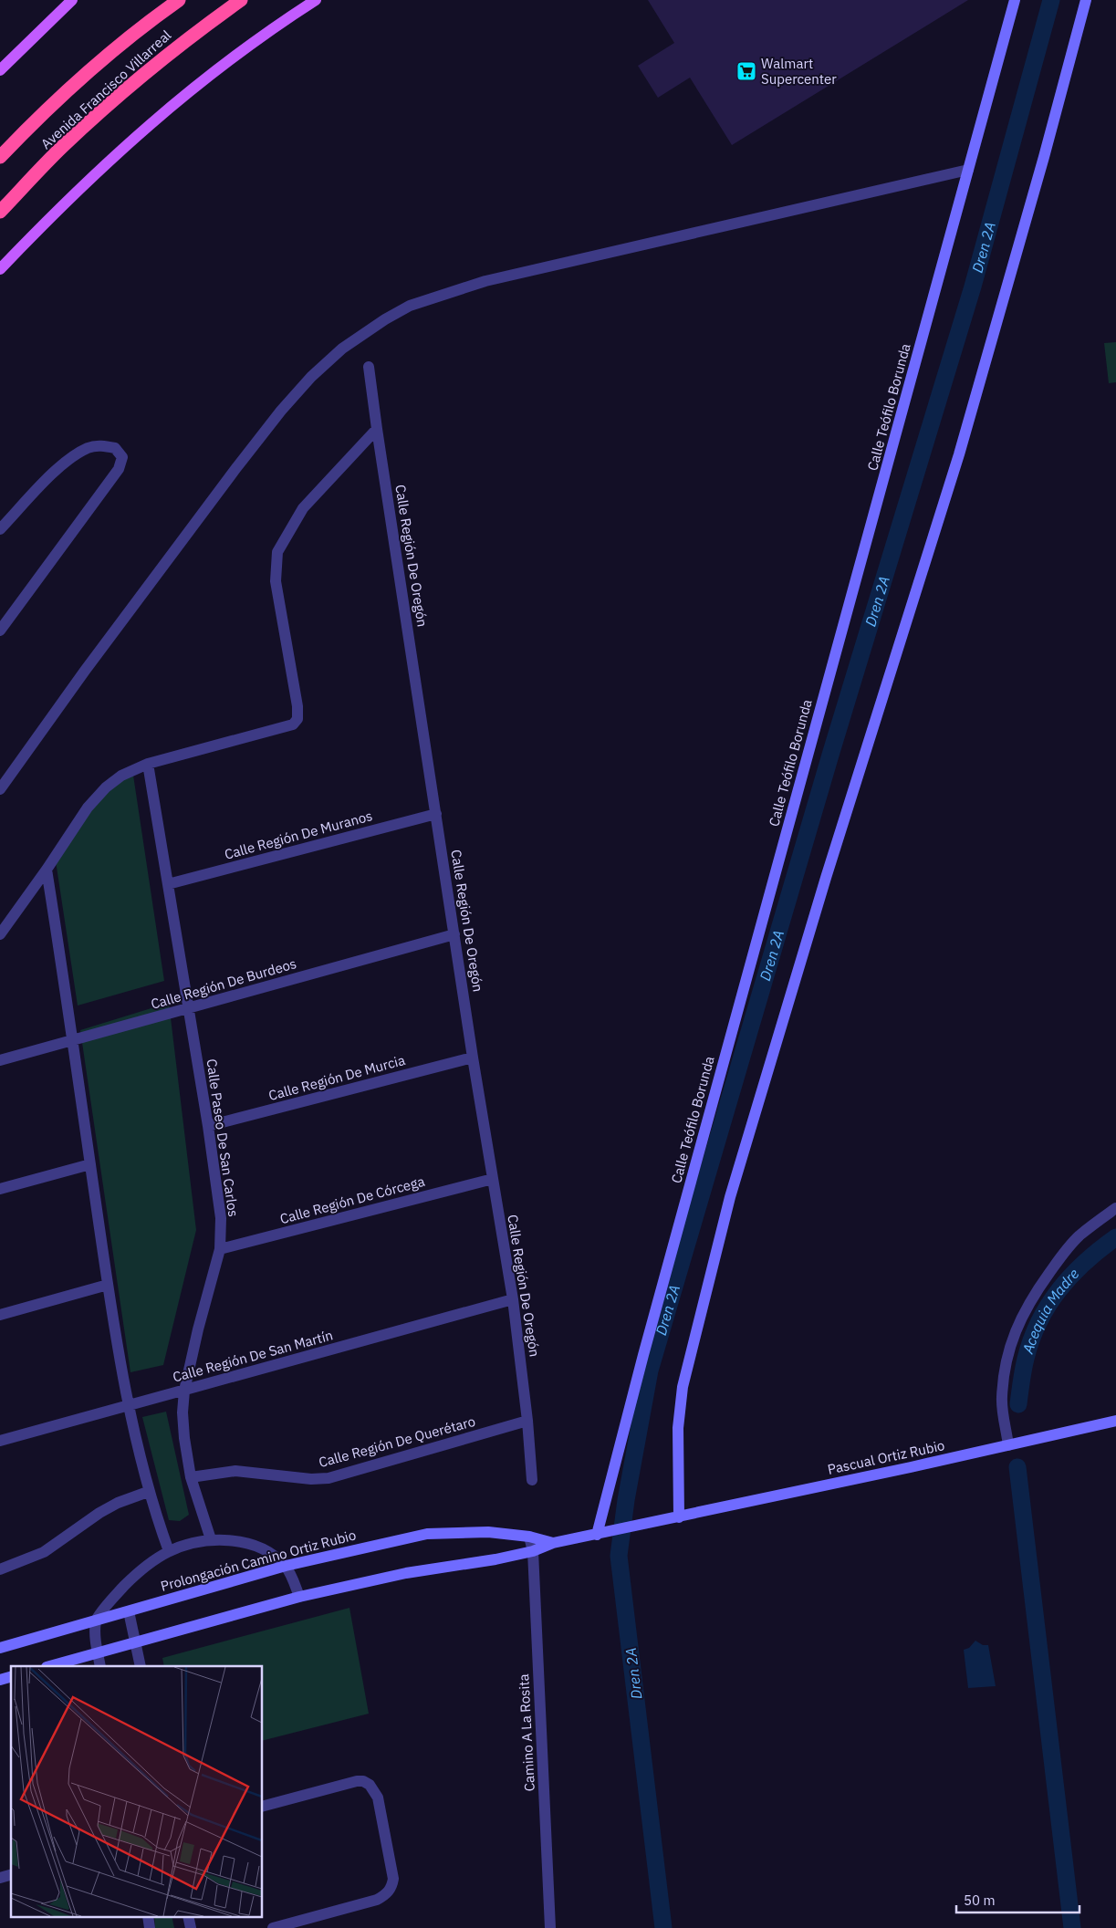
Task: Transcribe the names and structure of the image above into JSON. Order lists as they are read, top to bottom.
{
  "streets": {
    "highway": ["Avenida Francisco Villarreal"],
    "street": [
      "Calle Teófilo Borunda",
      "Calle Región De Oregón",
      "Calle Región De Muranos",
      "Calle Región De Burdeos",
      "Calle Región De Murcia",
      "Calle Paseo De San Carlos",
      "Calle Región De Córcega",
      "Calle Región De San Martín",
      "Calle Región De Querétaro",
      "Pascual Ortiz Rubio",
      "Prolongación Camino Ortiz Rubio",
      "Camino A La Rosita"
    ]
  },
  "crossings": [
    ["Calle Teófilo Borunda", "Pascual Ortiz Rubio"],
    ["Calle Región De Oregón", "Calle Región De Muranos"],
    ["Calle Región De Oregón", "Calle Región De Burdeos"],
    ["Calle Región De Oregón", "Calle Región De Murcia"],
    ["Calle Región De Oregón", "Calle Región De Córcega"],
    ["Calle Región De Oregón", "Calle Región De San Martín"],
    ["Calle Región De Oregón", "Calle Región De Querétaro"],
    ["Calle Región De Muranos", "Calle Paseo De San Carlos"],
    ["Calle Región De Burdeos", "Calle Paseo De San Carlos"],
    ["Calle Región De Murcia", "Calle Paseo De San Carlos"],
    ["Calle Paseo De San Carlos", "Calle Región De Córcega"],
    ["Calle Paseo De San Carlos", "Calle Región De San Martín"],
    ["Calle Paseo De San Carlos", "Calle Región De Querétaro"],
    ["Pascual Ortiz Rubio", "Prolongación Camino Ortiz Rubio"],
    ["Prolongación Camino Ortiz Rubio", "Camino A La Rosita"]
  ],
  "water": ["Dren 2A", "Acequia Madre"],
  "places": {
    "supermarket": ["Walmart Supercenter"]
  },
  "scale_bar": "50 m"
}
